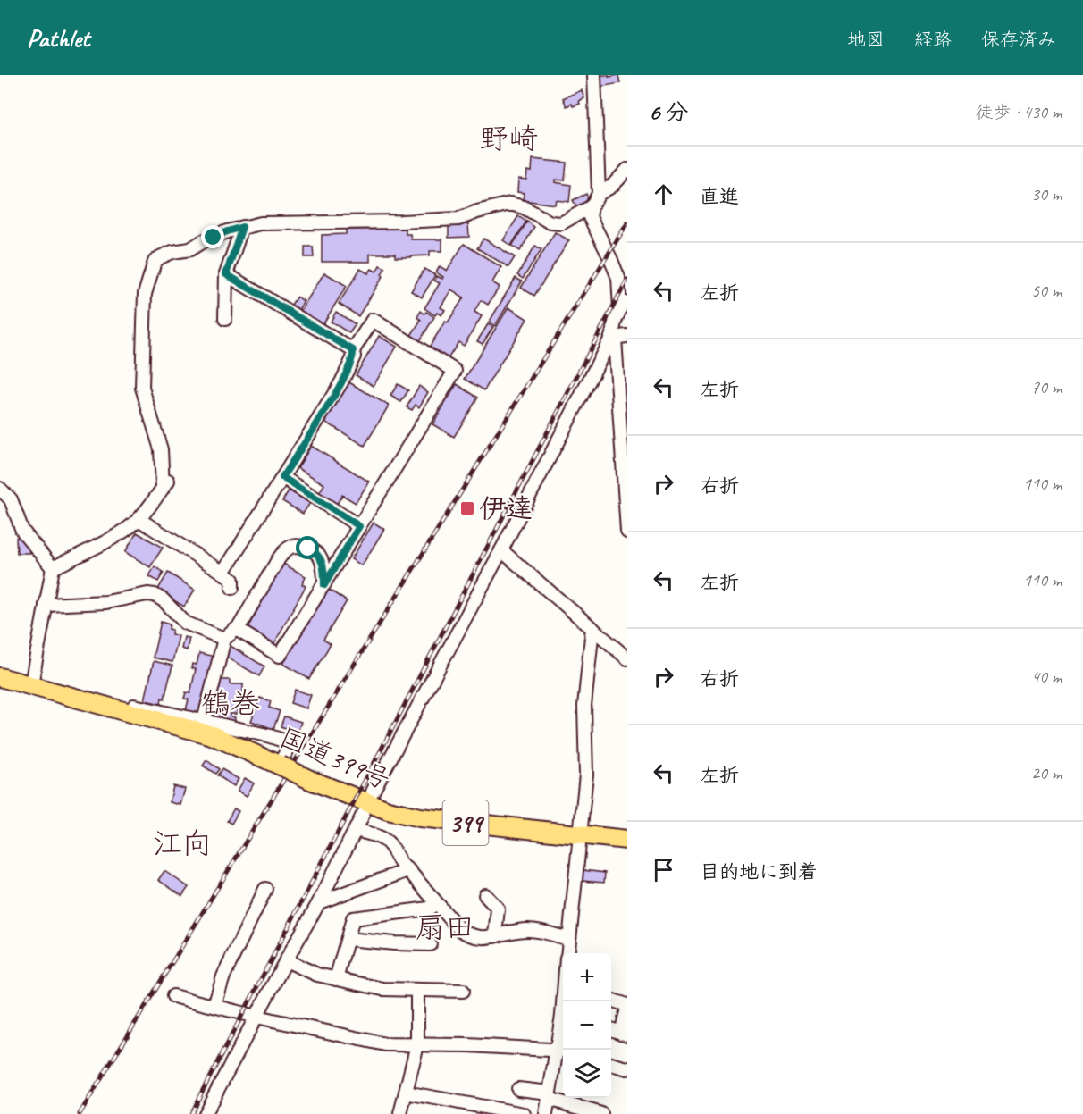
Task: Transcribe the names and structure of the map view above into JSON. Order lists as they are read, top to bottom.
{
  "streets": {
    "highway": ["国道399号", "399"]
  },
  "districts": [
    "野崎",
    "鶴巻",
    "江向",
    "扇田"
  ],
  "places": {
    "transit": ["伊達"]
  },
  "page": {
    "header": "Pathlet",
    "nav": ["地図", "経路", "保存済み"],
    "heading": ["6 分", "徒歩 · 430 m"],
    "list": [
      ["直進", "30 m"],
      ["左折", "50 m"],
      ["左折", "70 m"],
      ["右折", "110 m"],
      ["左折", "110 m"],
      ["右折", "40 m"],
      ["左折", "20 m"],
      "目的地に到着"
    ],
    "map_buttons": ["+", "−"]
  }
}
